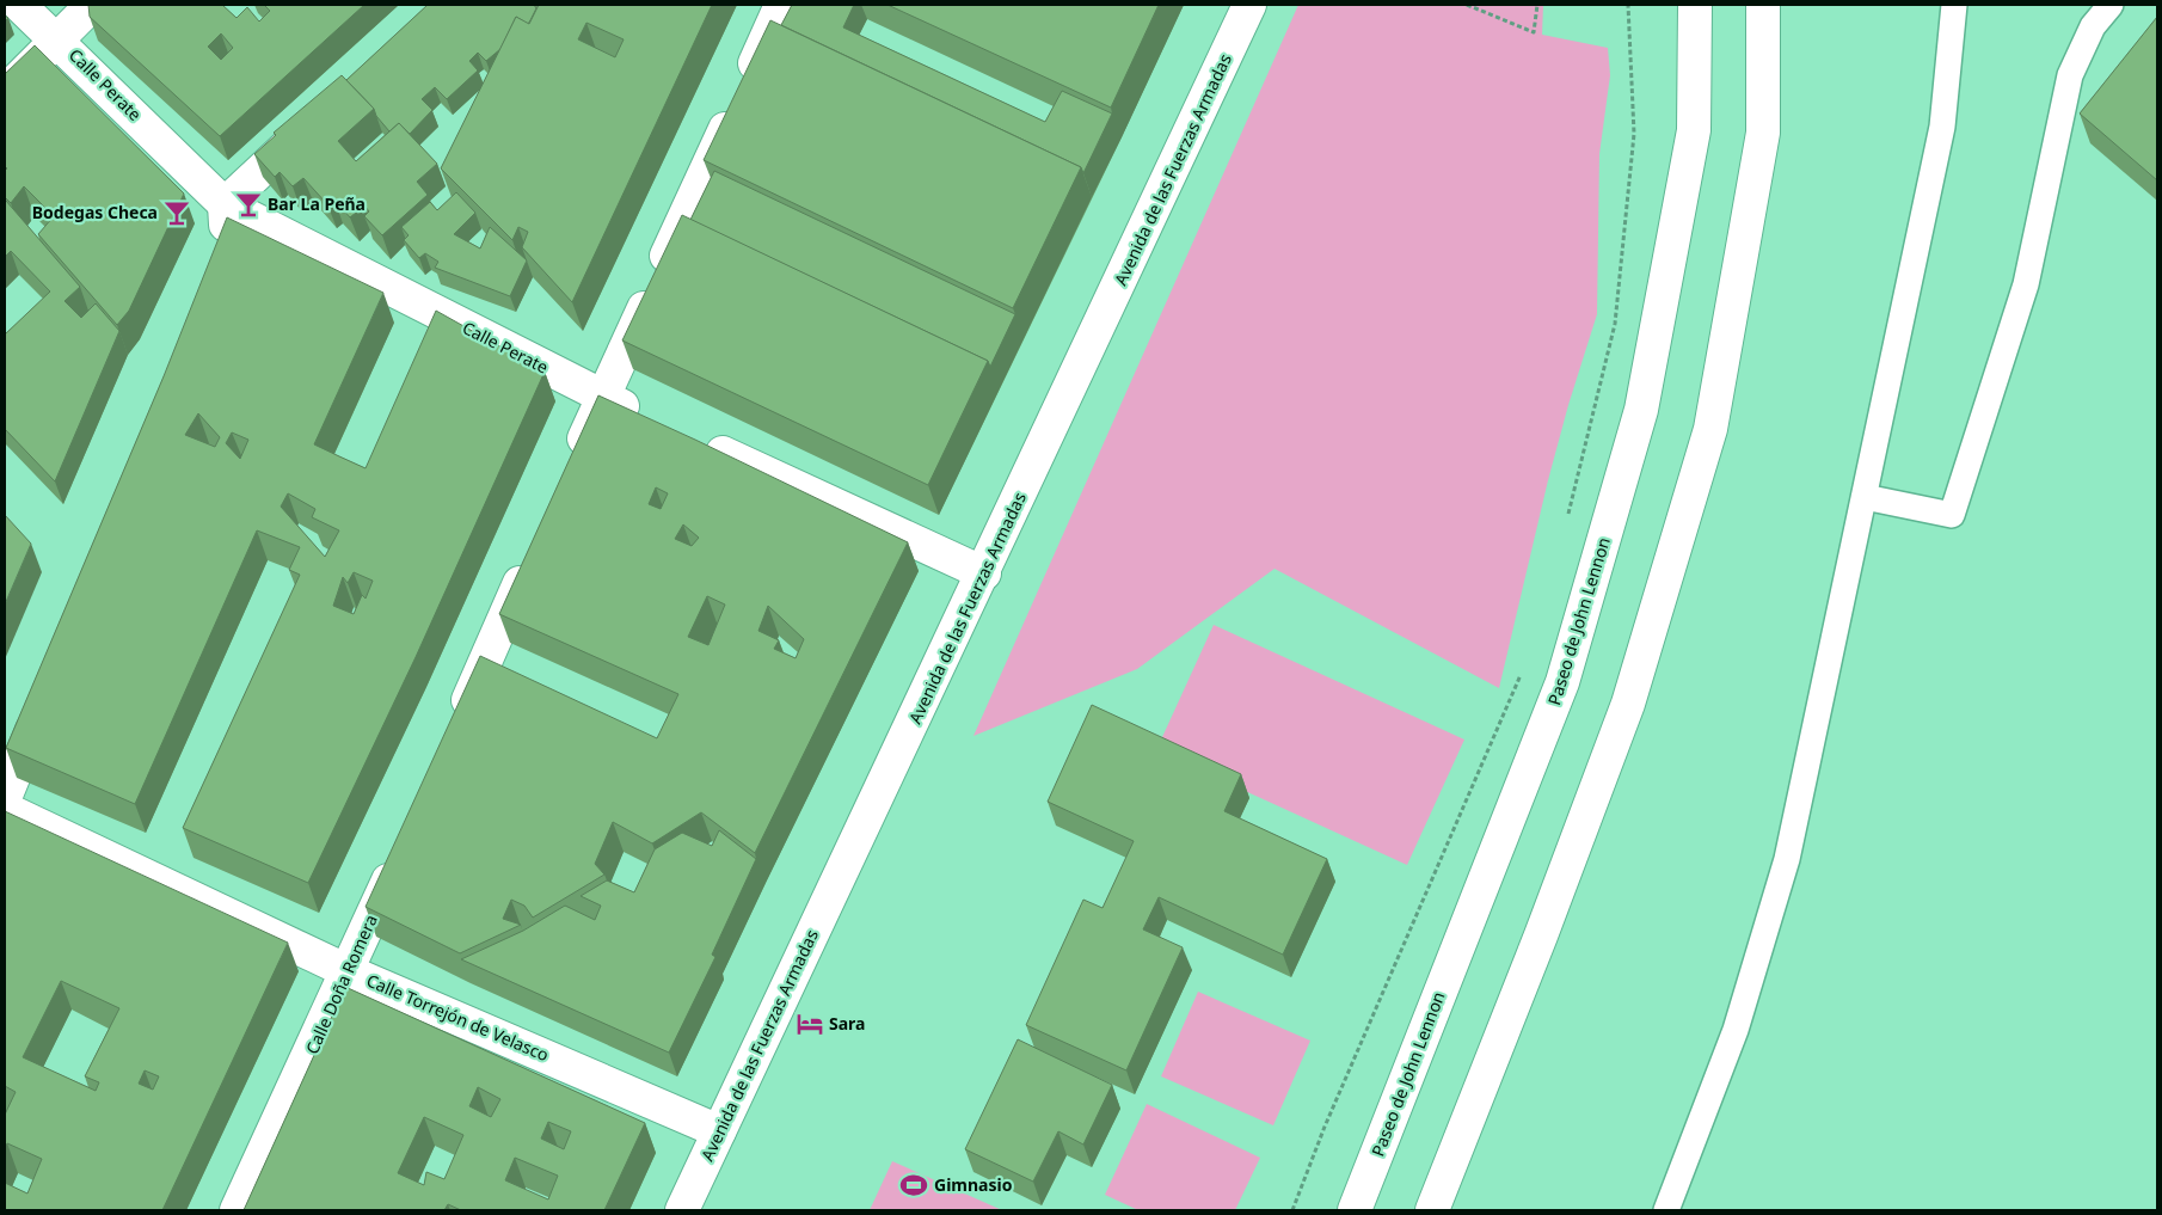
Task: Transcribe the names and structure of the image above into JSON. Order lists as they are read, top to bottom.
{
  "streets": {
    "main road": [
      "Calle Perate",
      "Avenida de las Fuerzas Armadas",
      "Paseo de John Lennon",
      "Calle Doña Romera",
      "Calle Torrejón de Velasco"
    ]
  },
  "crossings": [
    ["Avenida de las Fuerzas Armadas", "Calle Torrejón de Velasco"],
    ["Calle Doña Romera", "Calle Torrejón de Velasco"]
  ],
  "places": {
    "bar": ["Bar La Peña", "Bodegas Checa"],
    "hotel": ["Sara"],
    "sports": ["Gimnasio"]
  }
}
